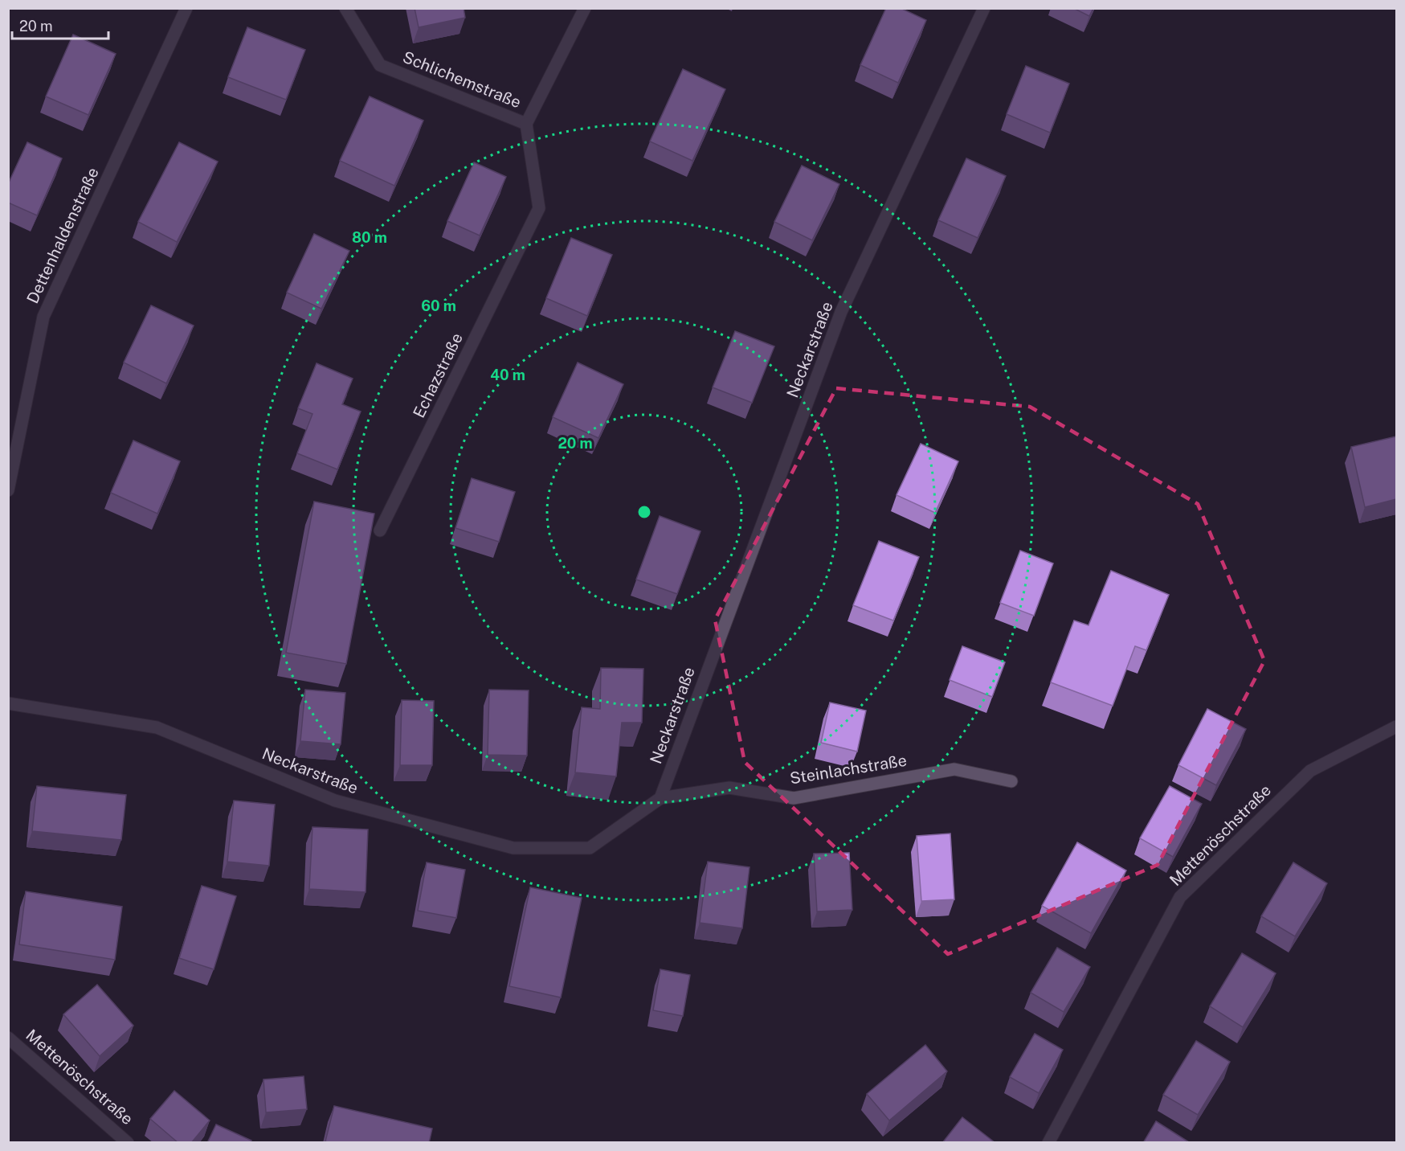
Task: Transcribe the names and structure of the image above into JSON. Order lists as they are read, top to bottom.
{
  "streets": {
    "street": [
      "Schlichemstraße",
      "Dettenhaldenstraße",
      "Neckarstraße",
      "Echazstraße",
      "Steinlachstraße",
      "Mettenöschstraße"
    ]
  },
  "crossings": [
    ["Schlichemstraße", "Echazstraße"],
    ["Neckarstraße", "Steinlachstraße"]
  ],
  "scale_bar": "20 m",
  "rings": [
    "80 m",
    "60 m",
    "40 m",
    "20 m"
  ]
}
